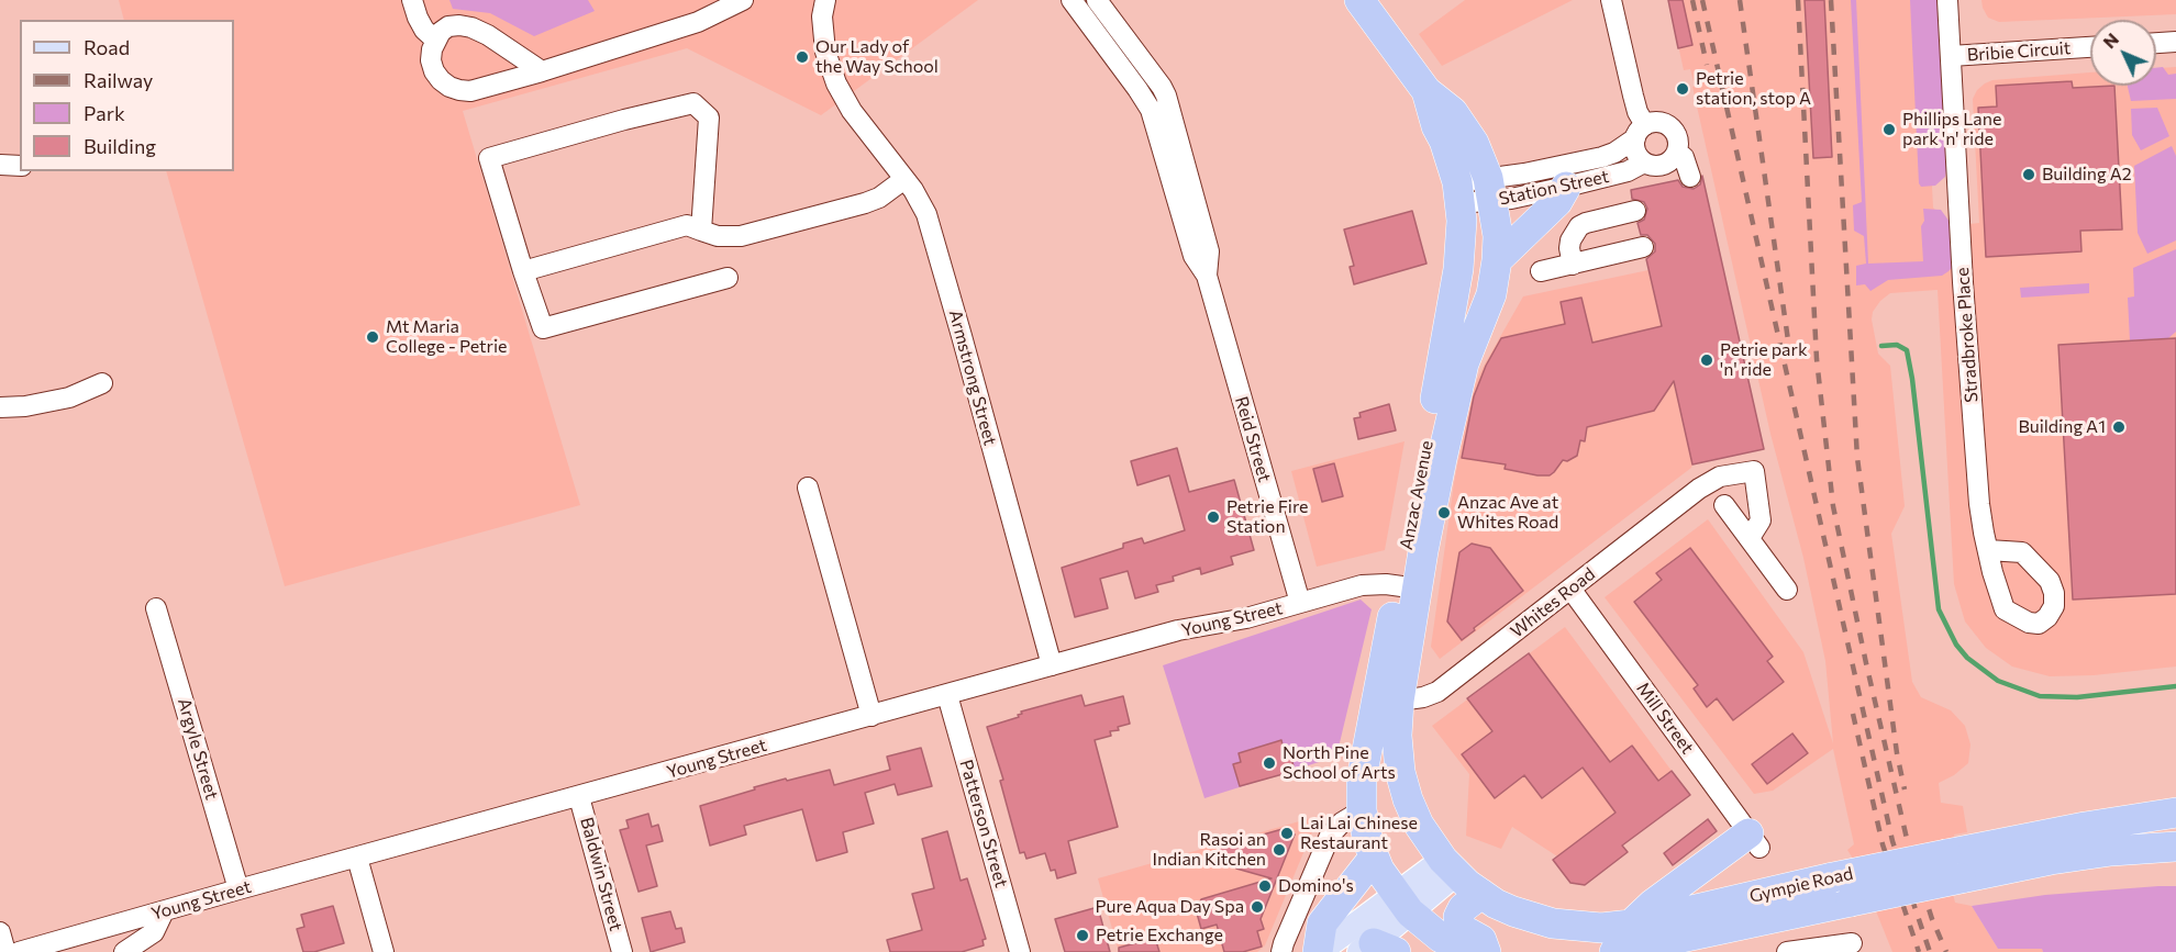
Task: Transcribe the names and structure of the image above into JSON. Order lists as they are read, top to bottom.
{
  "streets": {
    "highway": ["Anzac Avenue", "Gympie Road"],
    "street": [
      "Bribie Circuit",
      "Station Street",
      "Stradbroke Place",
      "Armstrong Street",
      "Reid Street",
      "Whites Road",
      "Young Street",
      "Mill Street",
      "Argyle Street",
      "Patterson Street",
      "Baldwin Street"
    ]
  },
  "crossings": [
    ["Bribie Circuit", "Stradbroke Place"],
    ["Station Street", "Anzac Avenue"],
    ["Armstrong Street", "Young Street"],
    ["Reid Street", "Young Street"],
    ["Anzac Avenue", "Whites Road"],
    ["Anzac Avenue", "Young Street"],
    ["Anzac Avenue", "Gympie Road"],
    ["Whites Road", "Mill Street"],
    ["Young Street", "Argyle Street"],
    ["Young Street", "Patterson Street"],
    ["Young Street", "Baldwin Street"]
  ],
  "places": [
    "Our Lady of the Way School",
    "Petrie station, stop A",
    "Phillips Lane park 'n' ride",
    "Building A2",
    "Mt Maria College - Petrie",
    "Petrie park 'n' ride",
    "Building A1",
    "Anzac Ave at Whites Road",
    "Petrie Fire Station",
    "North Pine School of Arts",
    "Lai Lai Chinese Restaurant",
    "Rasoi an Indian Kitchen",
    "Domino's",
    "Pure Aqua Day Spa",
    "Petrie Exchange"
  ],
  "legend": [
    "Road",
    "Railway",
    "Park",
    "Building"
  ],
  "north": "top left"
}
